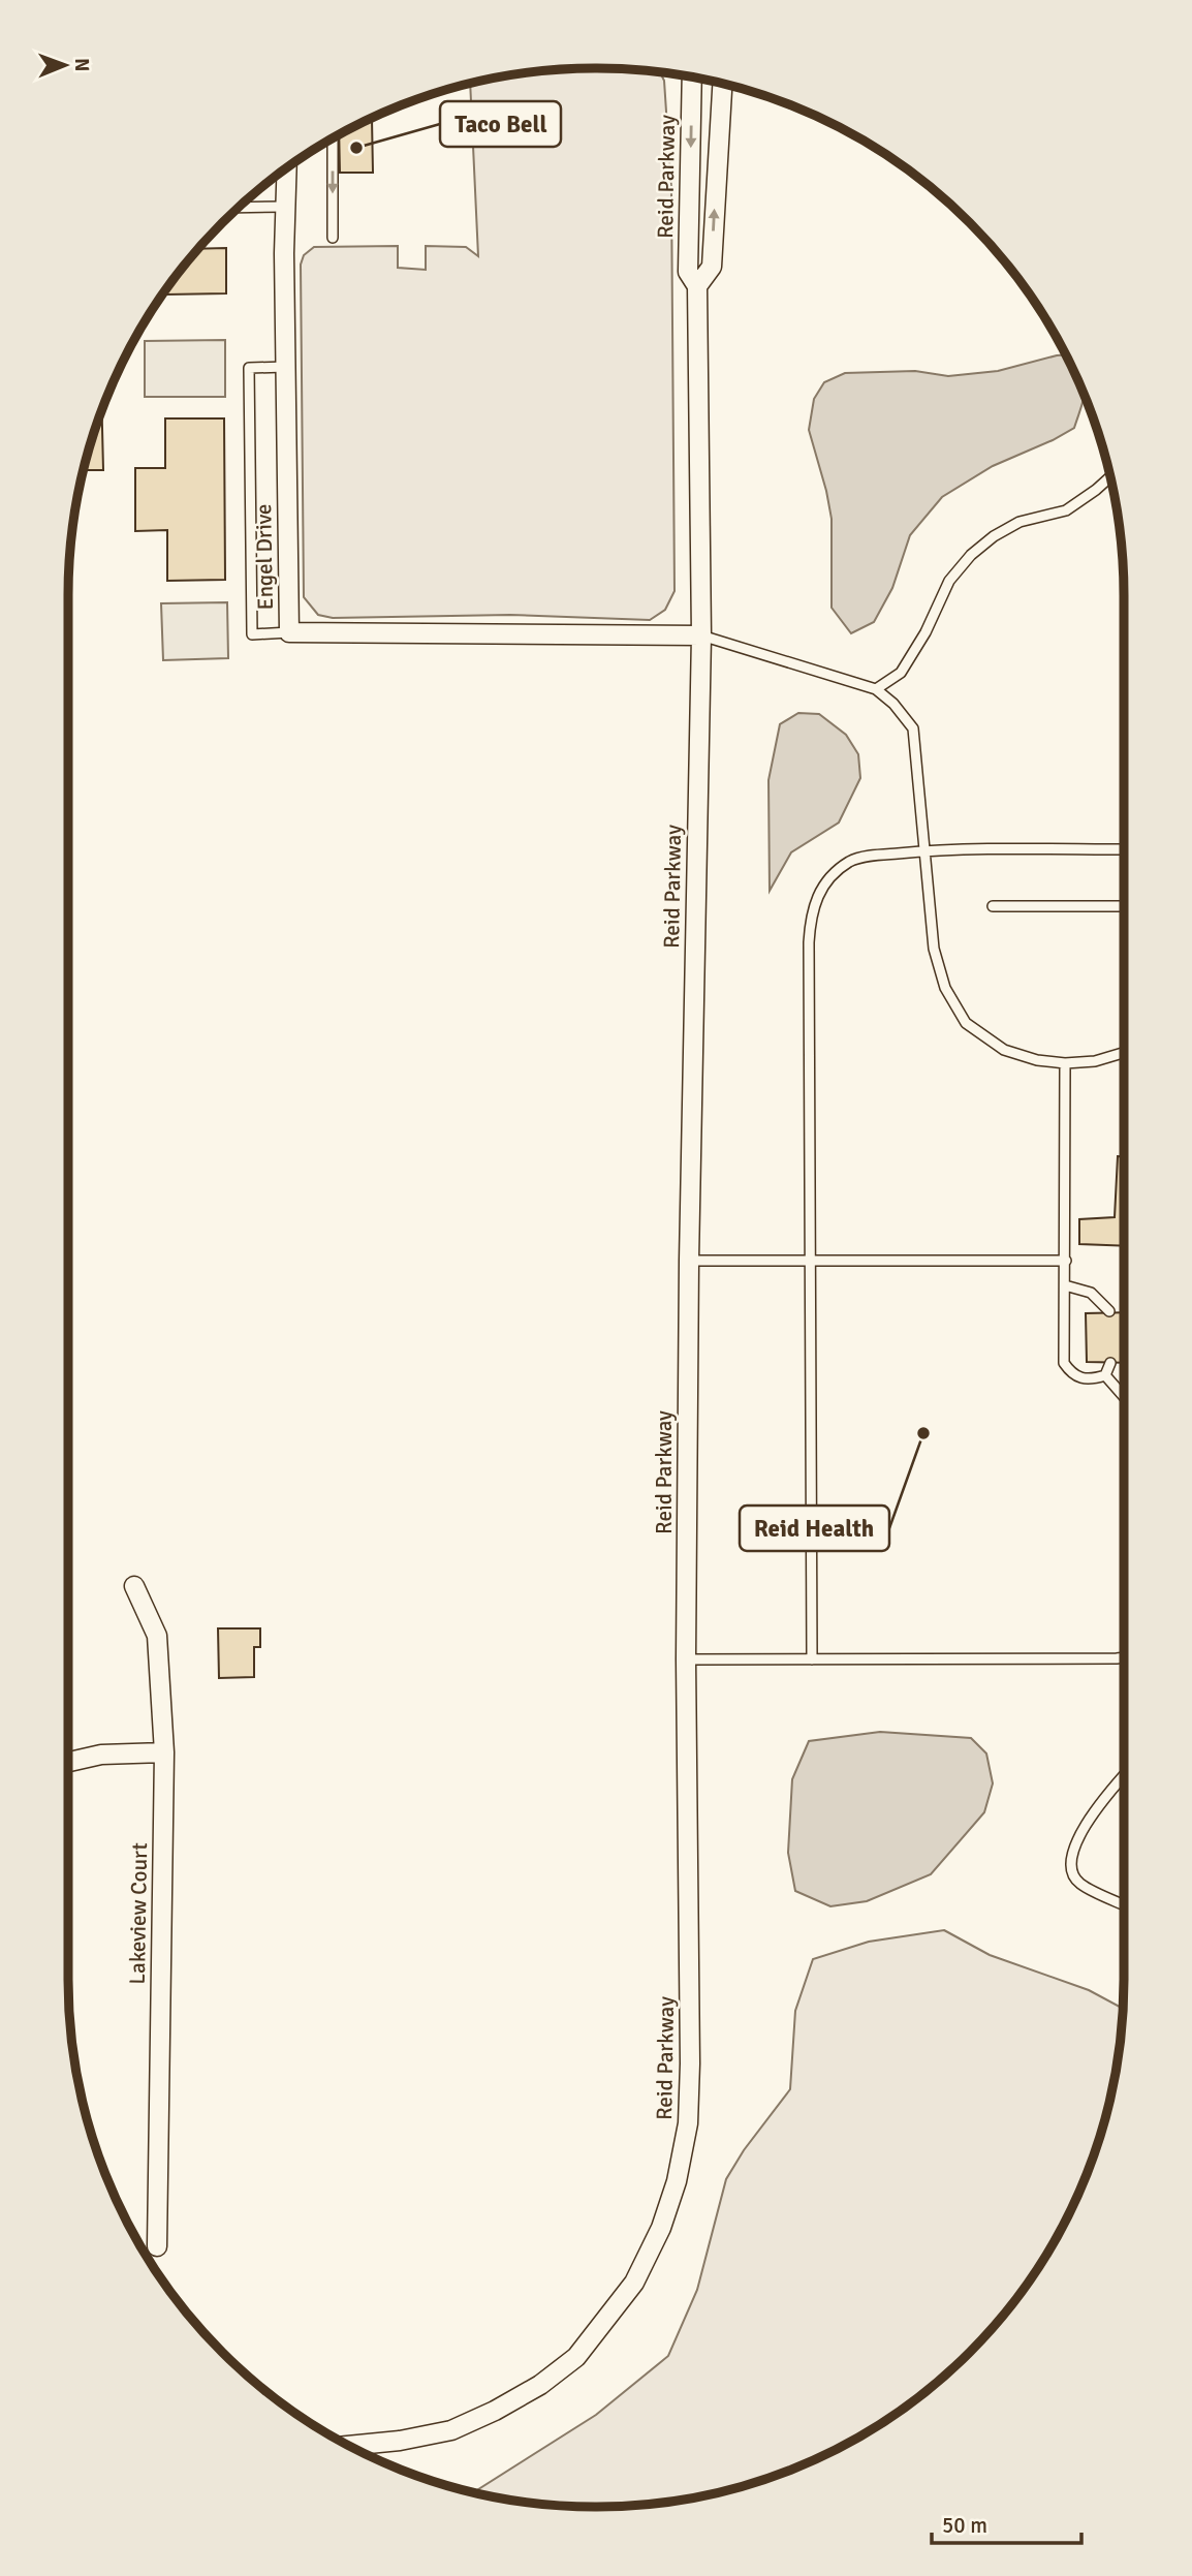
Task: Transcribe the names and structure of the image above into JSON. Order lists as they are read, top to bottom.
{
  "streets": {
    "street": ["Reid Parkway", "Engel Drive", "Lakeview Court"]
  },
  "crossings": [
    ["Reid Parkway", "Engel Drive"]
  ],
  "places": ["Taco Bell", "Reid Health"],
  "scale_bar": "50 m",
  "north": "right"
}
